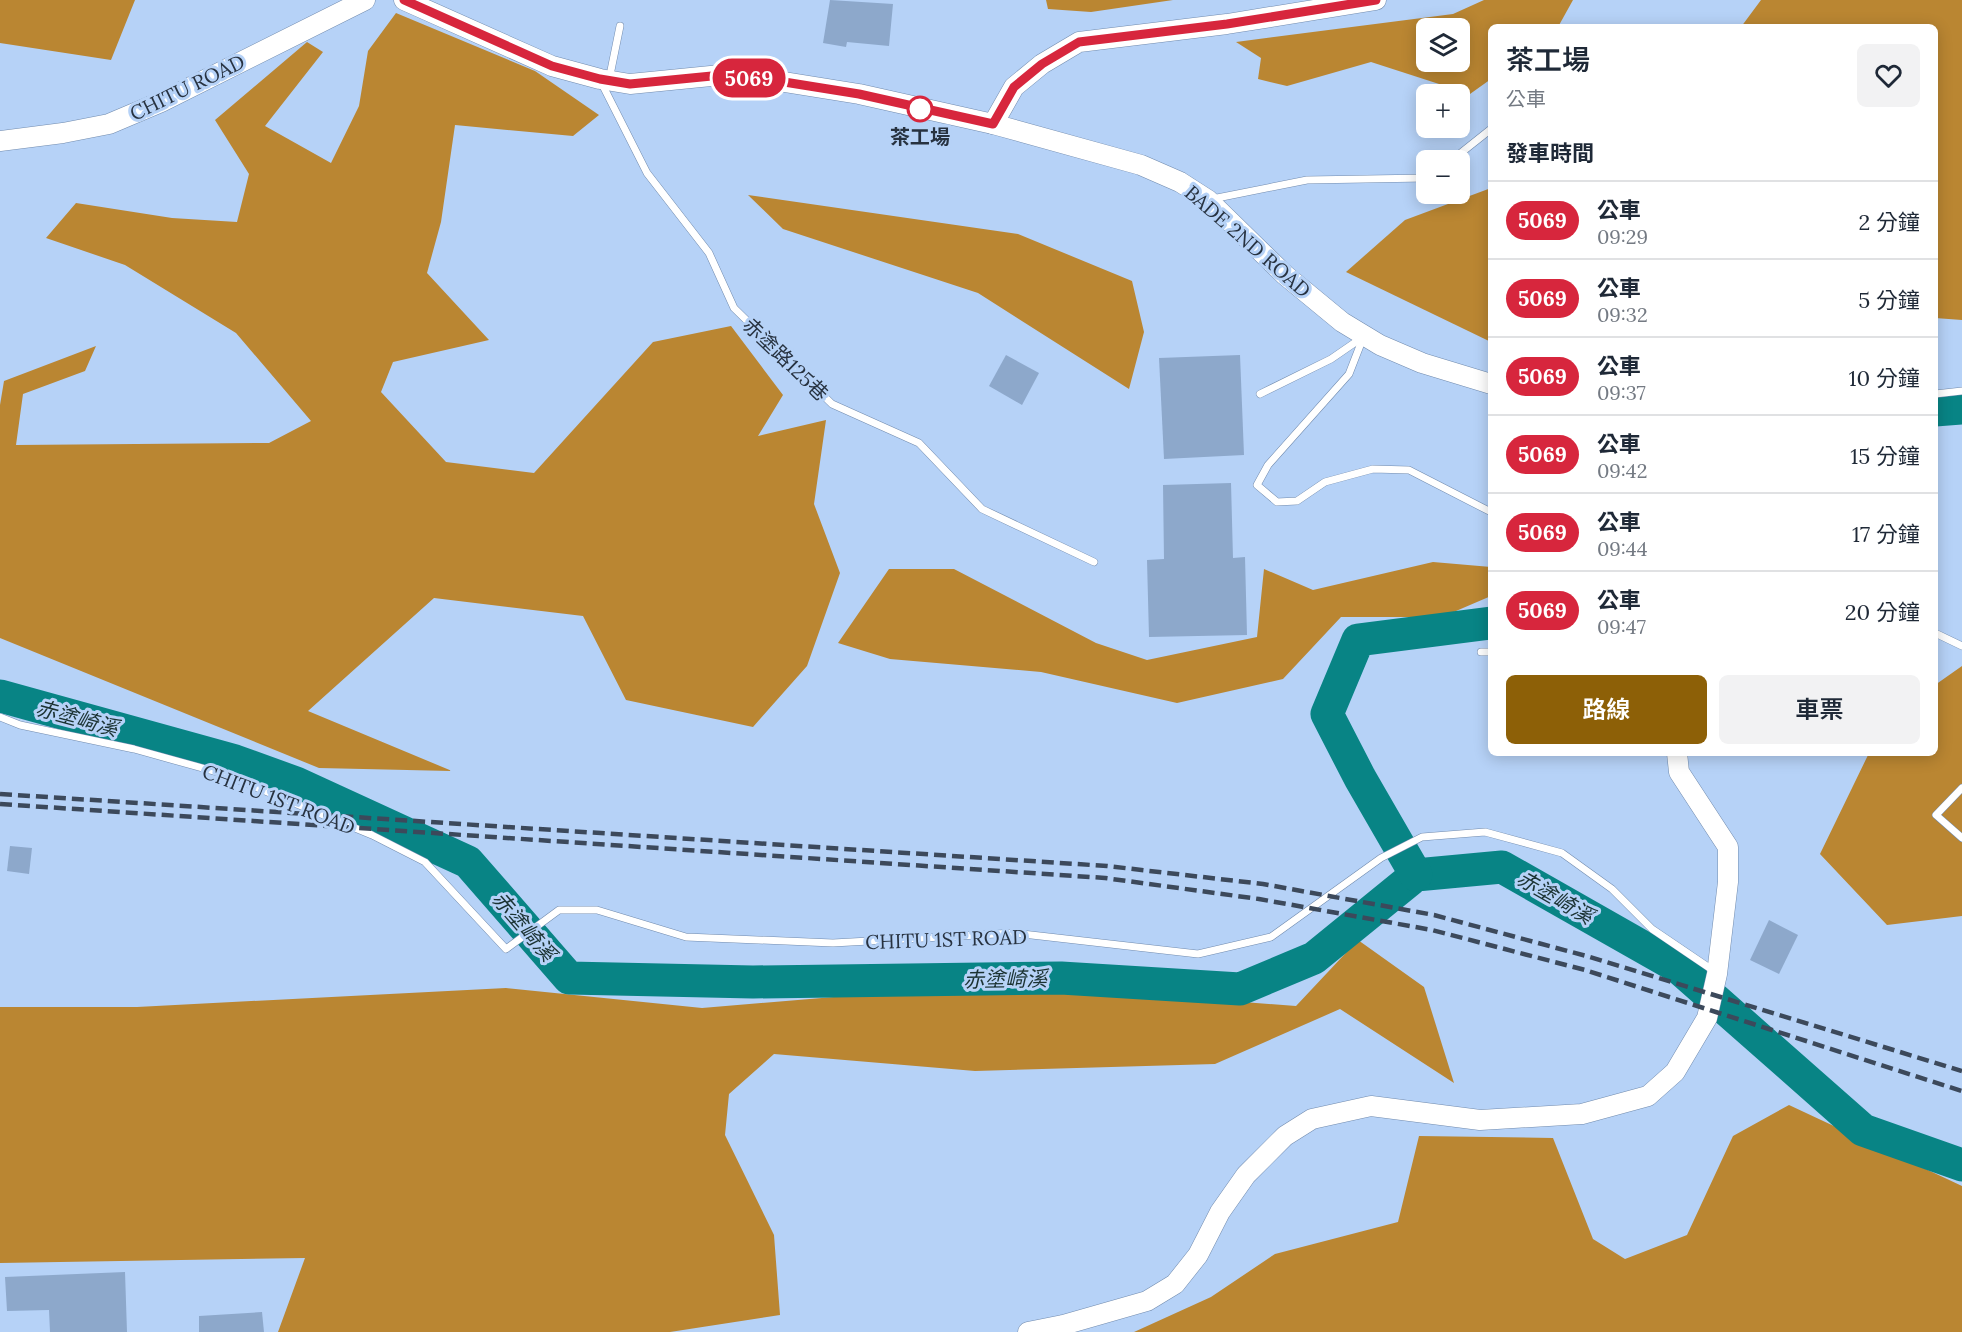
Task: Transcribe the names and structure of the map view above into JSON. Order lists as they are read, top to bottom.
{
  "streets": {
    "street": ["CHITU ROAD", "BADE 2ND ROAD"],
    "lane": ["赤塗路125巷", "CHITU 1ST ROAD"]
  },
  "water": ["赤塗崎溪"],
  "places": ["茶工場"],
  "lines": ["bus line 5069"],
  "page": {
    "on_map": "5069",
    "map_buttons": ["+", "−"],
    "heading": [
      ["茶工場", "公車"],
      "發車時間"
    ],
    "list": [
      {
        "mark": "5069",
        "name": "公車",
        "note": "09:29",
        "value": "2 分鐘"
      },
      {
        "mark": "5069",
        "name": "公車",
        "note": "09:32",
        "value": "5 分鐘"
      },
      {
        "mark": "5069",
        "name": "公車",
        "note": "09:37",
        "value": "10 分鐘"
      },
      {
        "mark": "5069",
        "name": "公車",
        "note": "09:42",
        "value": "15 分鐘"
      },
      {
        "mark": "5069",
        "name": "公車",
        "note": "09:44",
        "value": "17 分鐘"
      },
      {
        "mark": "5069",
        "name": "公車",
        "note": "09:47",
        "value": "20 分鐘"
      }
    ],
    "buttons": ["路線", "車票"]
  }
}
